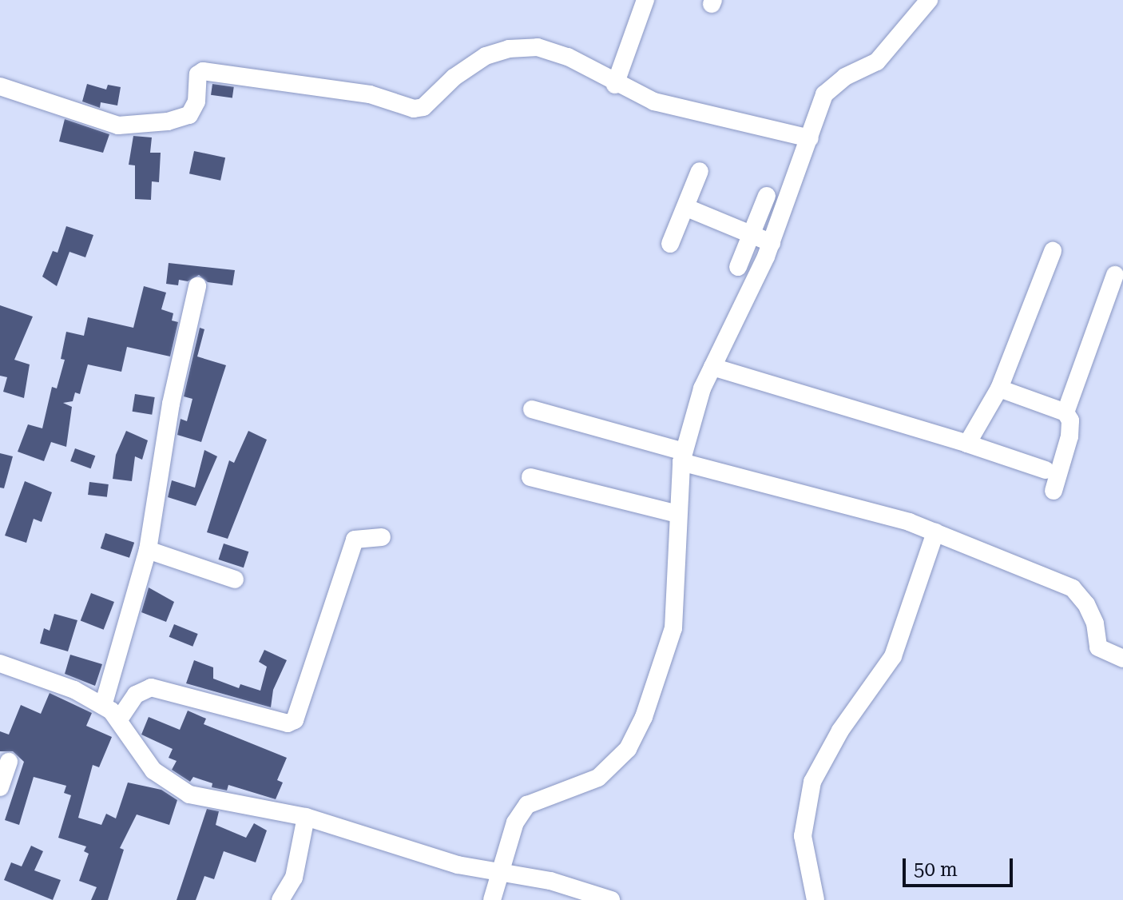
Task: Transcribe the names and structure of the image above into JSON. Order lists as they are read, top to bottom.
{
  "scale_bar": "50 m"
}
